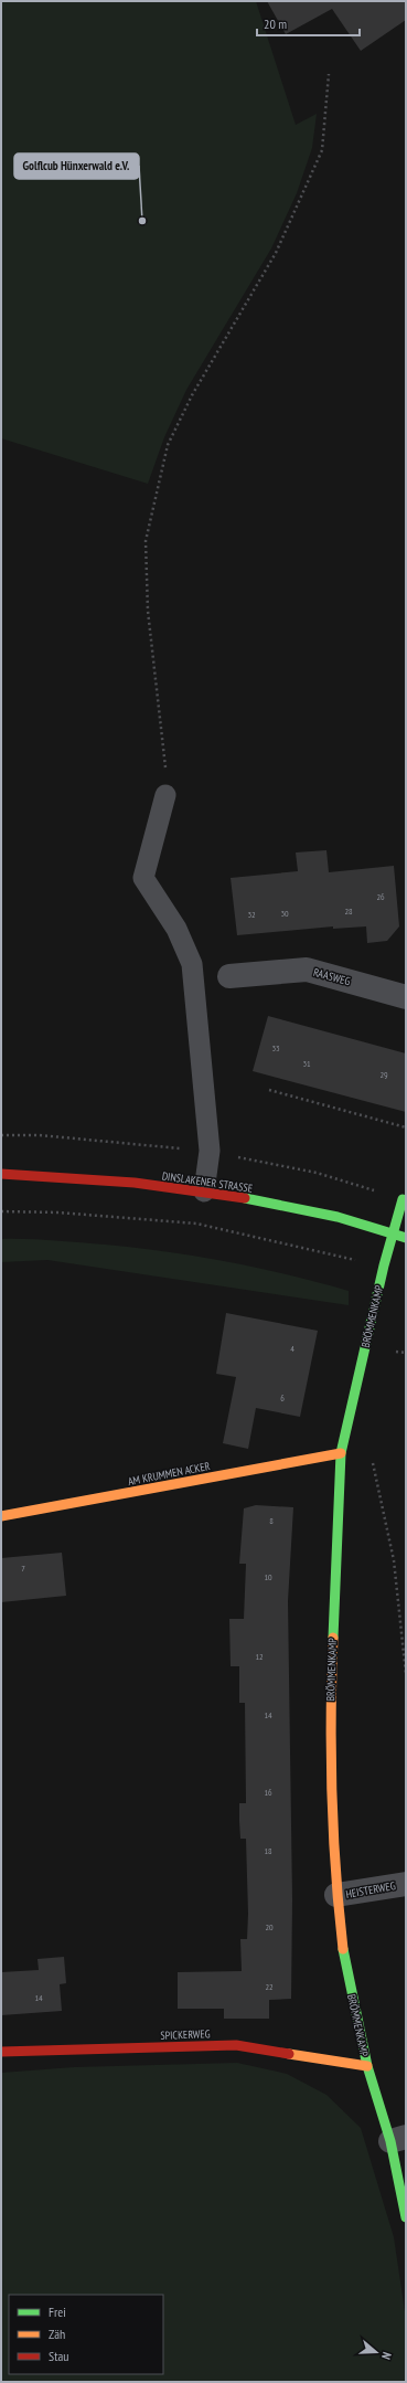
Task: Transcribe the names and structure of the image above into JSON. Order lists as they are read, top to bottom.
{
  "streets": {
    "street": [
      "RAASWEG",
      "DINSLAKENER STRASSE",
      "BRÖMMENKAMP",
      "AM KRUMMEN ACKER",
      "HEISTERWEG",
      "SPICKERWEG"
    ]
  },
  "crossings": [
    ["DINSLAKENER STRASSE", "BRÖMMENKAMP"],
    ["BRÖMMENKAMP", "AM KRUMMEN ACKER"],
    ["BRÖMMENKAMP", "HEISTERWEG"],
    ["BRÖMMENKAMP", "SPICKERWEG"]
  ],
  "places": ["Golflcub Hünxerwald e.V."],
  "house_numbers": [
    "26",
    "28",
    "30",
    "32",
    "33",
    "31",
    "29",
    "4",
    "6",
    "8",
    "7",
    "10",
    "12",
    "14",
    "16",
    "18",
    "20",
    "22",
    "14"
  ],
  "legend": ["Frei", "Zäh", "Stau"],
  "scale_bar": "20 m",
  "north": "right"
}
